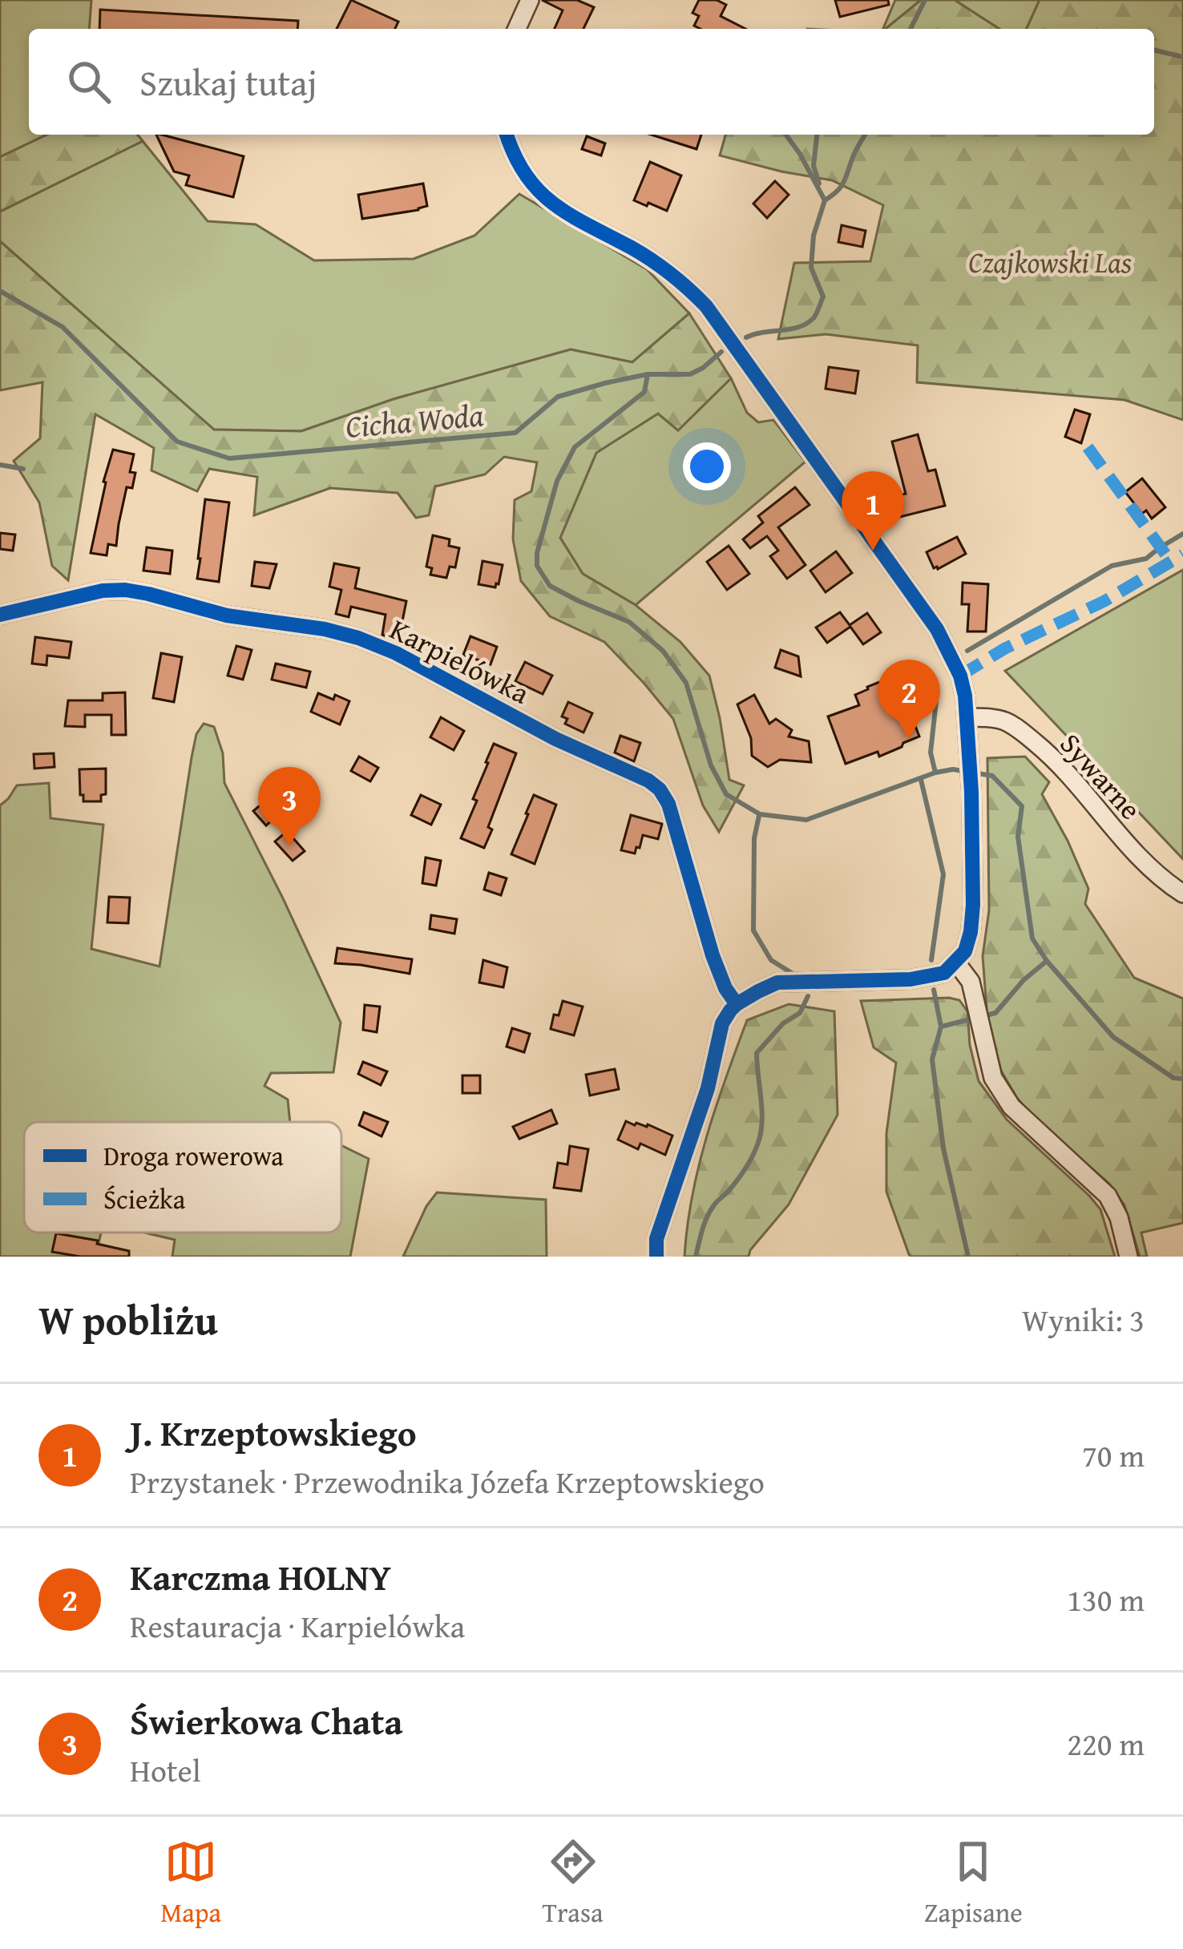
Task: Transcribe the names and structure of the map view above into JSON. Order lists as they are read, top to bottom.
{
  "streets": {
    "street": ["Karpielówka", "Sywarne"]
  },
  "water": ["Cicha Woda"],
  "parks": ["Czajkowski Las"],
  "legend": ["Droga rowerowa", "Ścieżka"],
  "page": {
    "search": "Szukaj tutaj",
    "pins": ["1", "2", "3"],
    "heading": ["W pobliżu", "Wyniki: 3"],
    "list": [
      {
        "mark": "1",
        "name": "J. Krzeptowskiego",
        "note": "Przystanek · Przewodnika Józefa Krzeptowskiego",
        "value": "70 m"
      },
      {
        "mark": "2",
        "name": "Karczma HOLNY",
        "note": "Restauracja · Karpielówka",
        "value": "130 m"
      },
      {
        "mark": "3",
        "name": "Świerkowa Chata",
        "note": "Hotel",
        "value": "220 m"
      }
    ],
    "nav": ["Mapa", "Trasa", "Zapisane"]
  }
}
